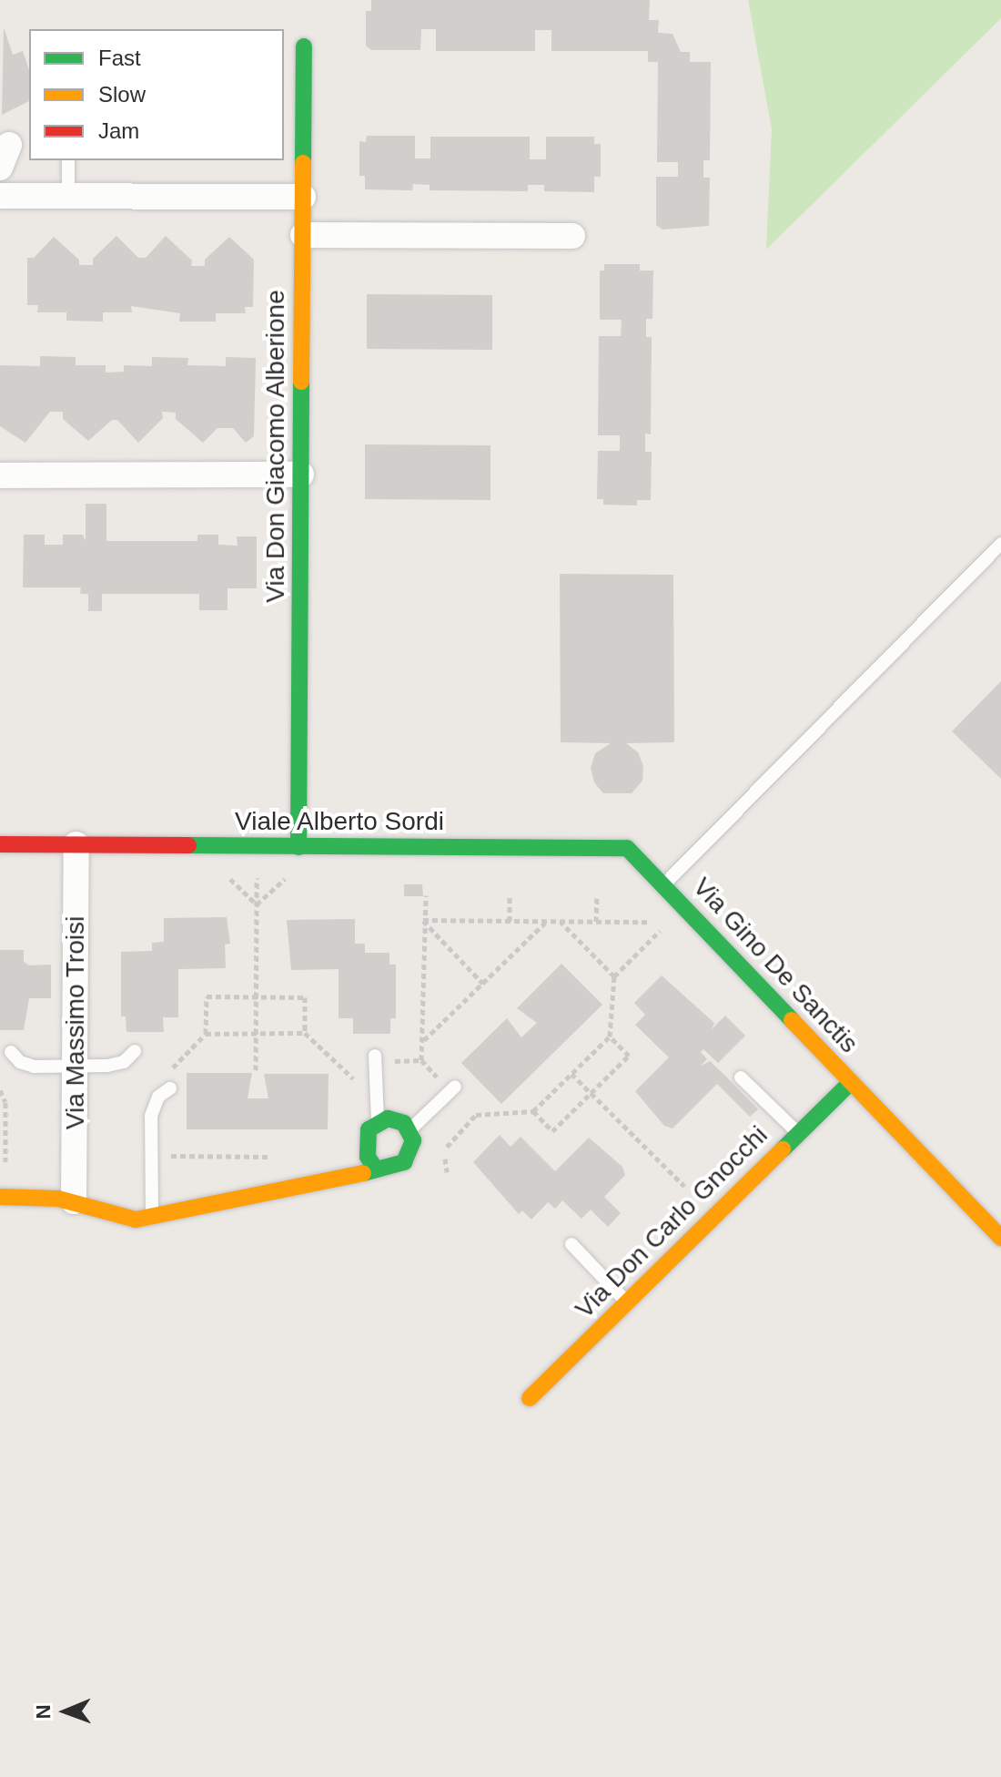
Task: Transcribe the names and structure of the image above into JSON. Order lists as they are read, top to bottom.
{
  "streets": {
    "street": [
      "Via Don Giacomo Alberione",
      "Viale Alberto Sordi",
      "Via Gino De Sanctis",
      "Via Massimo Troisi",
      "Via Don Carlo Gnocchi"
    ]
  },
  "crossings": [
    ["Via Don Giacomo Alberione", "Viale Alberto Sordi"],
    ["Viale Alberto Sordi", "Via Gino De Sanctis"],
    ["Viale Alberto Sordi", "Via Massimo Troisi"],
    ["Via Gino De Sanctis", "Via Don Carlo Gnocchi"]
  ],
  "legend": ["Fast", "Slow", "Jam"],
  "north": "left"
}
